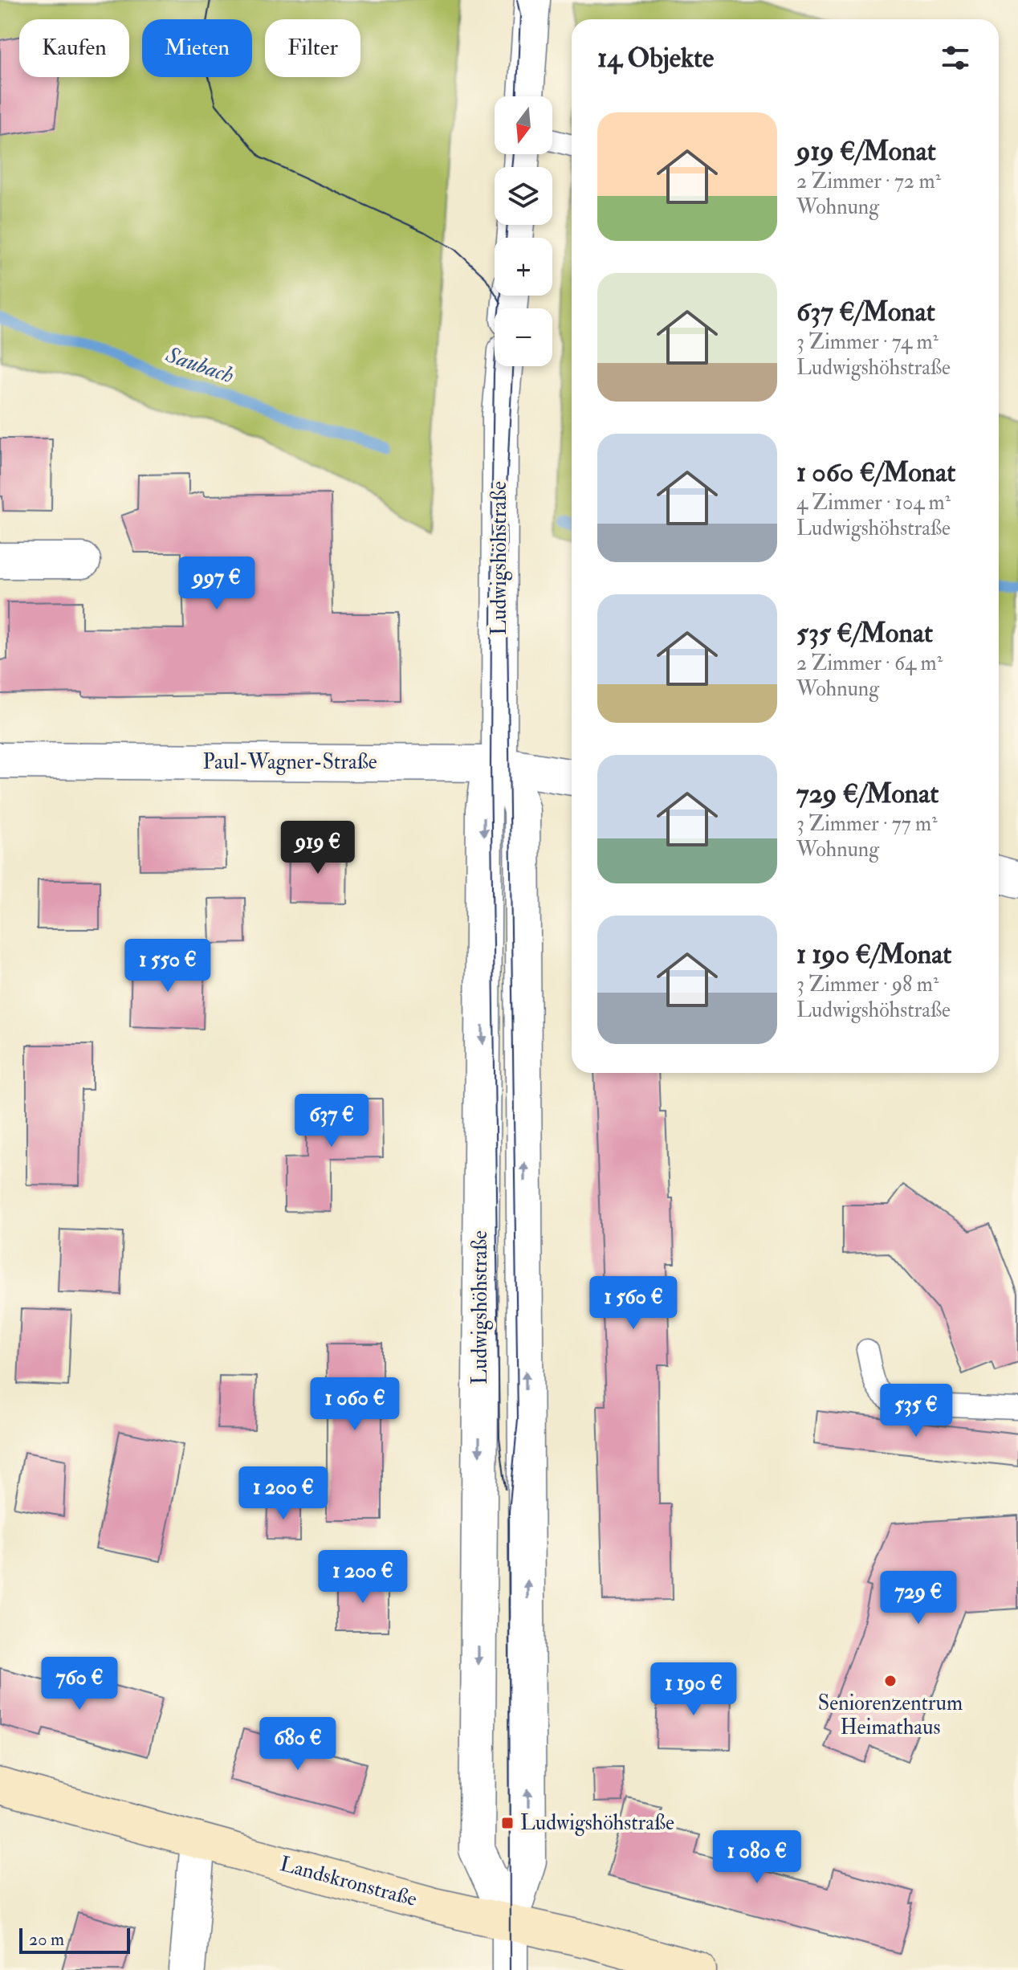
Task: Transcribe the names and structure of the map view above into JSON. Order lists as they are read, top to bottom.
{
  "streets": {
    "main road": ["Landskronstraße"],
    "street": ["Ludwigshöhstraße", "Paul-Wagner-Straße"]
  },
  "crossings": [
    ["Ludwigshöhstraße", "Paul-Wagner-Straße"],
    ["Ludwigshöhstraße", "Landskronstraße"]
  ],
  "water": ["Saubach"],
  "places": {
    "other": ["Seniorenzentrum Heimathaus"],
    "transit": ["Ludwigshöhstraße"]
  },
  "scale_bar": "20 m",
  "north": "bottom",
  "page": {
    "chip": ["Kaufen", "Mieten", "Filter"],
    "heading": "14 Objekte",
    "map_buttons": ["+", "−"],
    "list": [
      {
        "name": "919 €/Monat",
        "note": "2 Zimmer · 72 m² · Wohnung"
      },
      {
        "name": "637 €/Monat",
        "note": "3 Zimmer · 74 m² · Ludwigshöhstraße"
      },
      {
        "name": "1 060 €/Monat",
        "note": "4 Zimmer · 104 m² · Ludwigshöhstraße"
      },
      {
        "name": "535 €/Monat",
        "note": "2 Zimmer · 64 m² · Wohnung"
      },
      {
        "name": "729 €/Monat",
        "note": "3 Zimmer · 77 m² · Wohnung"
      },
      {
        "name": "1 190 €/Monat",
        "note": "3 Zimmer · 98 m² · Ludwigshöhstraße"
      }
    ],
    "price": [
      "997 €",
      "919 €",
      "1 550 €",
      "637 €",
      "1 560 €",
      "1 060 €",
      "535 €",
      "1 200 €",
      "1 200 €",
      "729 €",
      "760 €",
      "1 190 €",
      "680 €",
      "1 080 €"
    ],
    "scale": "20 m"
  }
}
